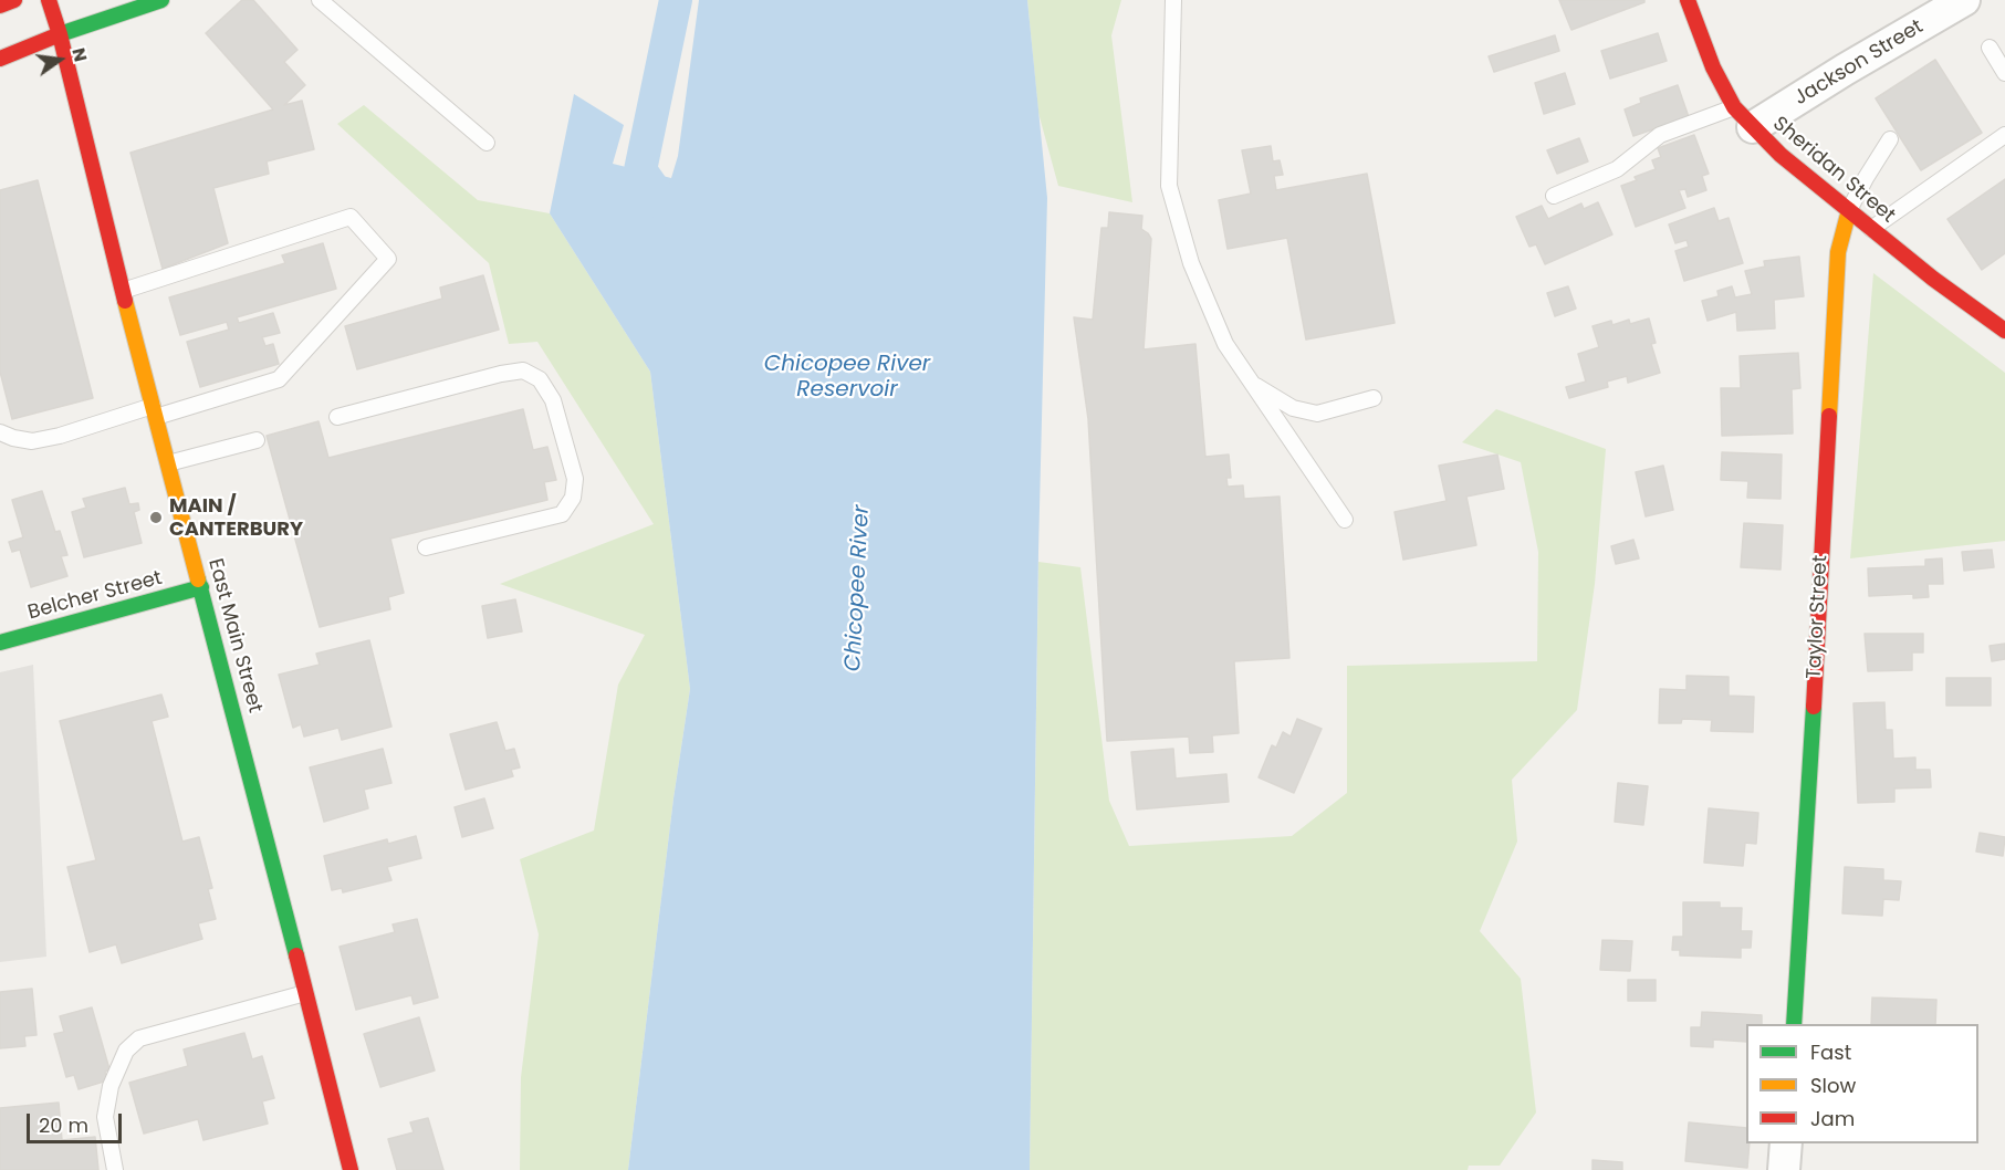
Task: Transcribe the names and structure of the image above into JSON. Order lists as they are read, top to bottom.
{
  "streets": {
    "main road": [
      "Sheridan Street",
      "Belcher Street",
      "Taylor Street",
      "East Main Street"
    ],
    "street": ["Jackson Street"]
  },
  "crossings": [
    ["Jackson Street", "Sheridan Street"],
    ["Sheridan Street", "Taylor Street"],
    ["Belcher Street", "East Main Street"]
  ],
  "water": ["Chicopee River Reservoir", "Chicopee River"],
  "places": ["MAIN / CANTERBURY"],
  "legend": ["Fast", "Slow", "Jam"],
  "scale_bar": "20 m",
  "north": "right"
}
